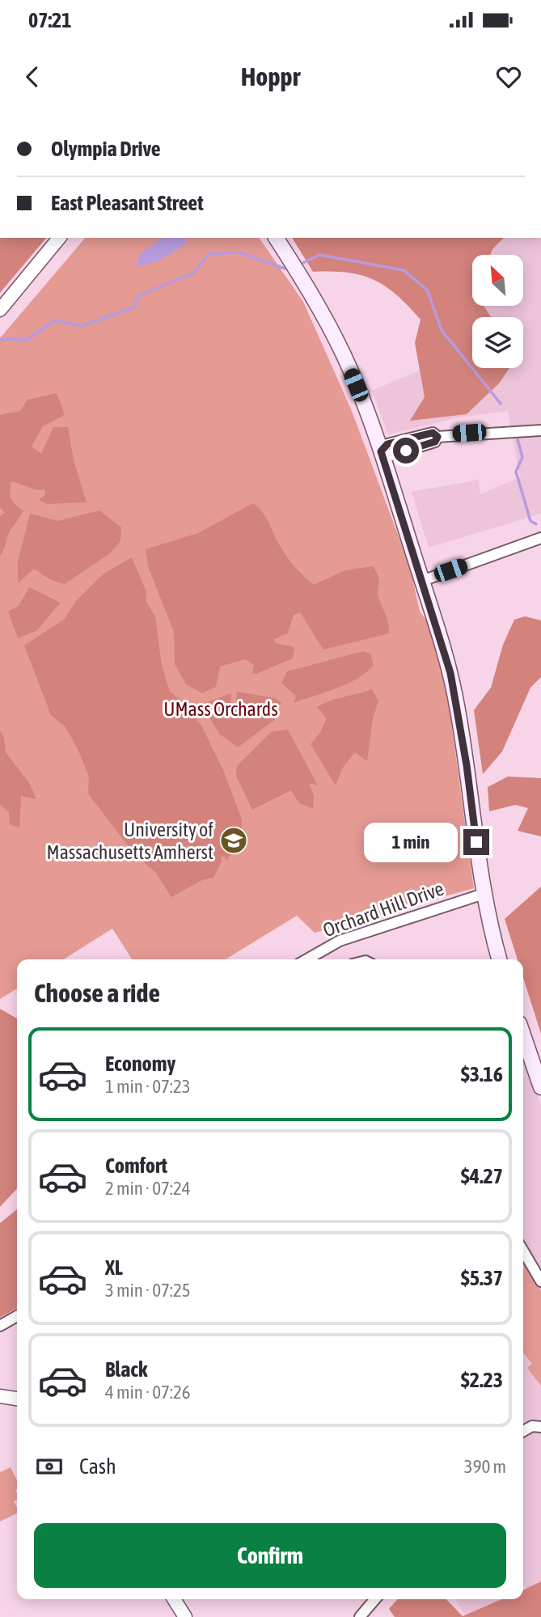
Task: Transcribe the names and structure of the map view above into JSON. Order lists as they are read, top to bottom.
{
  "streets": {
    "street": ["Orchard Hill Drive"]
  },
  "parks": ["UMass Orchards"],
  "places": {
    "school or university": ["University of Massachusetts Amherst"]
  },
  "north": "top left",
  "page": {
    "status": "07:21",
    "header": "Hoppr",
    "banner": ["Olympia Drive", "East Pleasant Street"],
    "bubble": "1 min",
    "heading": "Choose a ride",
    "list": [
      {
        "name": "Economy",
        "note": "1 min · 07:23",
        "value": "$3.16"
      },
      {
        "name": "Comfort",
        "note": "2 min · 07:24",
        "value": "$4.27"
      },
      {
        "name": "XL",
        "note": "3 min · 07:25",
        "value": "$5.37"
      },
      {
        "name": "Black",
        "note": "4 min · 07:26",
        "value": "$2.23"
      }
    ],
    "pay": ["Cash", "390 m"],
    "buttons": "Confirm"
  }
}
